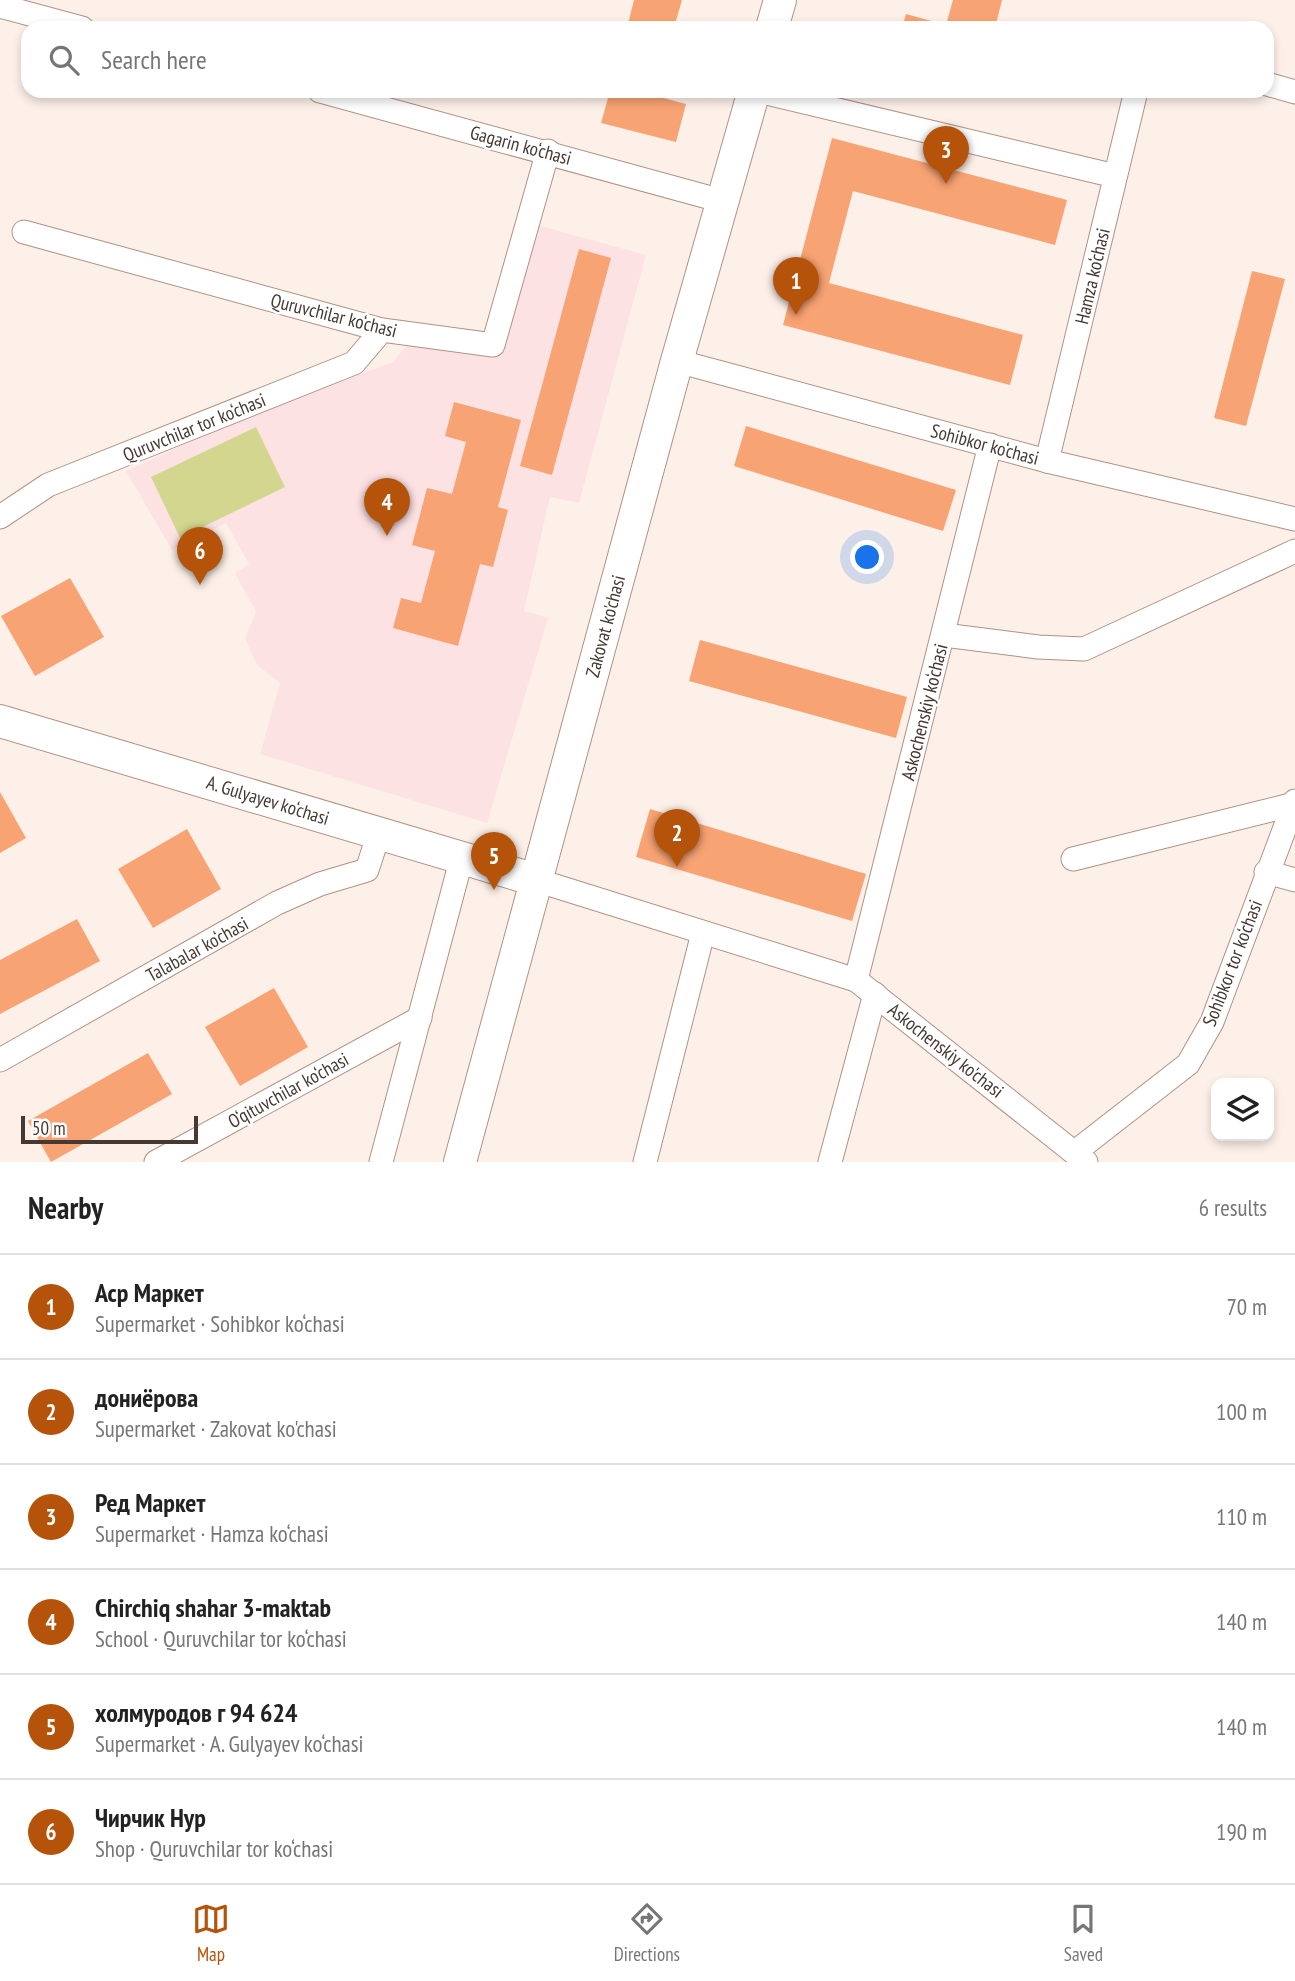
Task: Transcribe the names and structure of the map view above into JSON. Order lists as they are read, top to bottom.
{
  "streets": {
    "main road": ["Zakovat ko'chasi", "A. Gulyayev ko‘chasi"],
    "street": [
      "Gagarin ko‘chasi",
      "Hamza ko‘chasi",
      "Quruvchilar ko‘chasi",
      "Quruvchilar tor ko‘chasi",
      "Sohibkor ko‘chasi",
      "Askochenskiy ko‘chasi",
      "Talabalar ko‘chasi",
      "Sohibkor tor ko‘chasi",
      "Askochenskiy ko'chasi",
      "O‘qituvchilar ko‘chasi"
    ]
  },
  "crossings": [
    ["Gagarin ko‘chasi", "Quruvchilar ko‘chasi"],
    ["Gagarin ko‘chasi", "Zakovat ko'chasi"],
    ["Hamza ko‘chasi", "Sohibkor ko‘chasi"],
    ["Quruvchilar ko‘chasi", "Quruvchilar tor ko‘chasi"],
    ["Sohibkor ko‘chasi", "Zakovat ko'chasi"],
    ["Sohibkor ko‘chasi", "Askochenskiy ko‘chasi"],
    ["Zakovat ko'chasi", "A. Gulyayev ko‘chasi"],
    ["A. Gulyayev ko‘chasi", "Talabalar ko‘chasi"],
    ["Sohibkor tor ko‘chasi", "Askochenskiy ko'chasi"]
  ],
  "scale_bar": "50 m",
  "page": {
    "search": "Search here",
    "pins": [
      "3",
      "1",
      "4",
      "6",
      "2",
      "5"
    ],
    "scale": "50 m",
    "heading": ["Nearby", "6 results"],
    "list": [
      {
        "mark": "1",
        "name": "Аср Маркет",
        "note": "Supermarket · Sohibkor ko‘chasi",
        "value": "70 m"
      },
      {
        "mark": "2",
        "name": "дониёрова",
        "note": "Supermarket · Zakovat ko'chasi",
        "value": "100 m"
      },
      {
        "mark": "3",
        "name": "Ред Маркет",
        "note": "Supermarket · Hamza ko‘chasi",
        "value": "110 m"
      },
      {
        "mark": "4",
        "name": "Chirchiq shahar 3-maktab",
        "note": "School · Quruvchilar tor ko‘chasi",
        "value": "140 m"
      },
      {
        "mark": "5",
        "name": "холмуродов г 94 624",
        "note": "Supermarket · A. Gulyayev ko‘chasi",
        "value": "140 m"
      },
      {
        "mark": "6",
        "name": "Чирчик Нур",
        "note": "Shop · Quruvchilar tor ko‘chasi",
        "value": "190 m"
      }
    ],
    "nav": ["Map", "Directions", "Saved"]
  }
}
